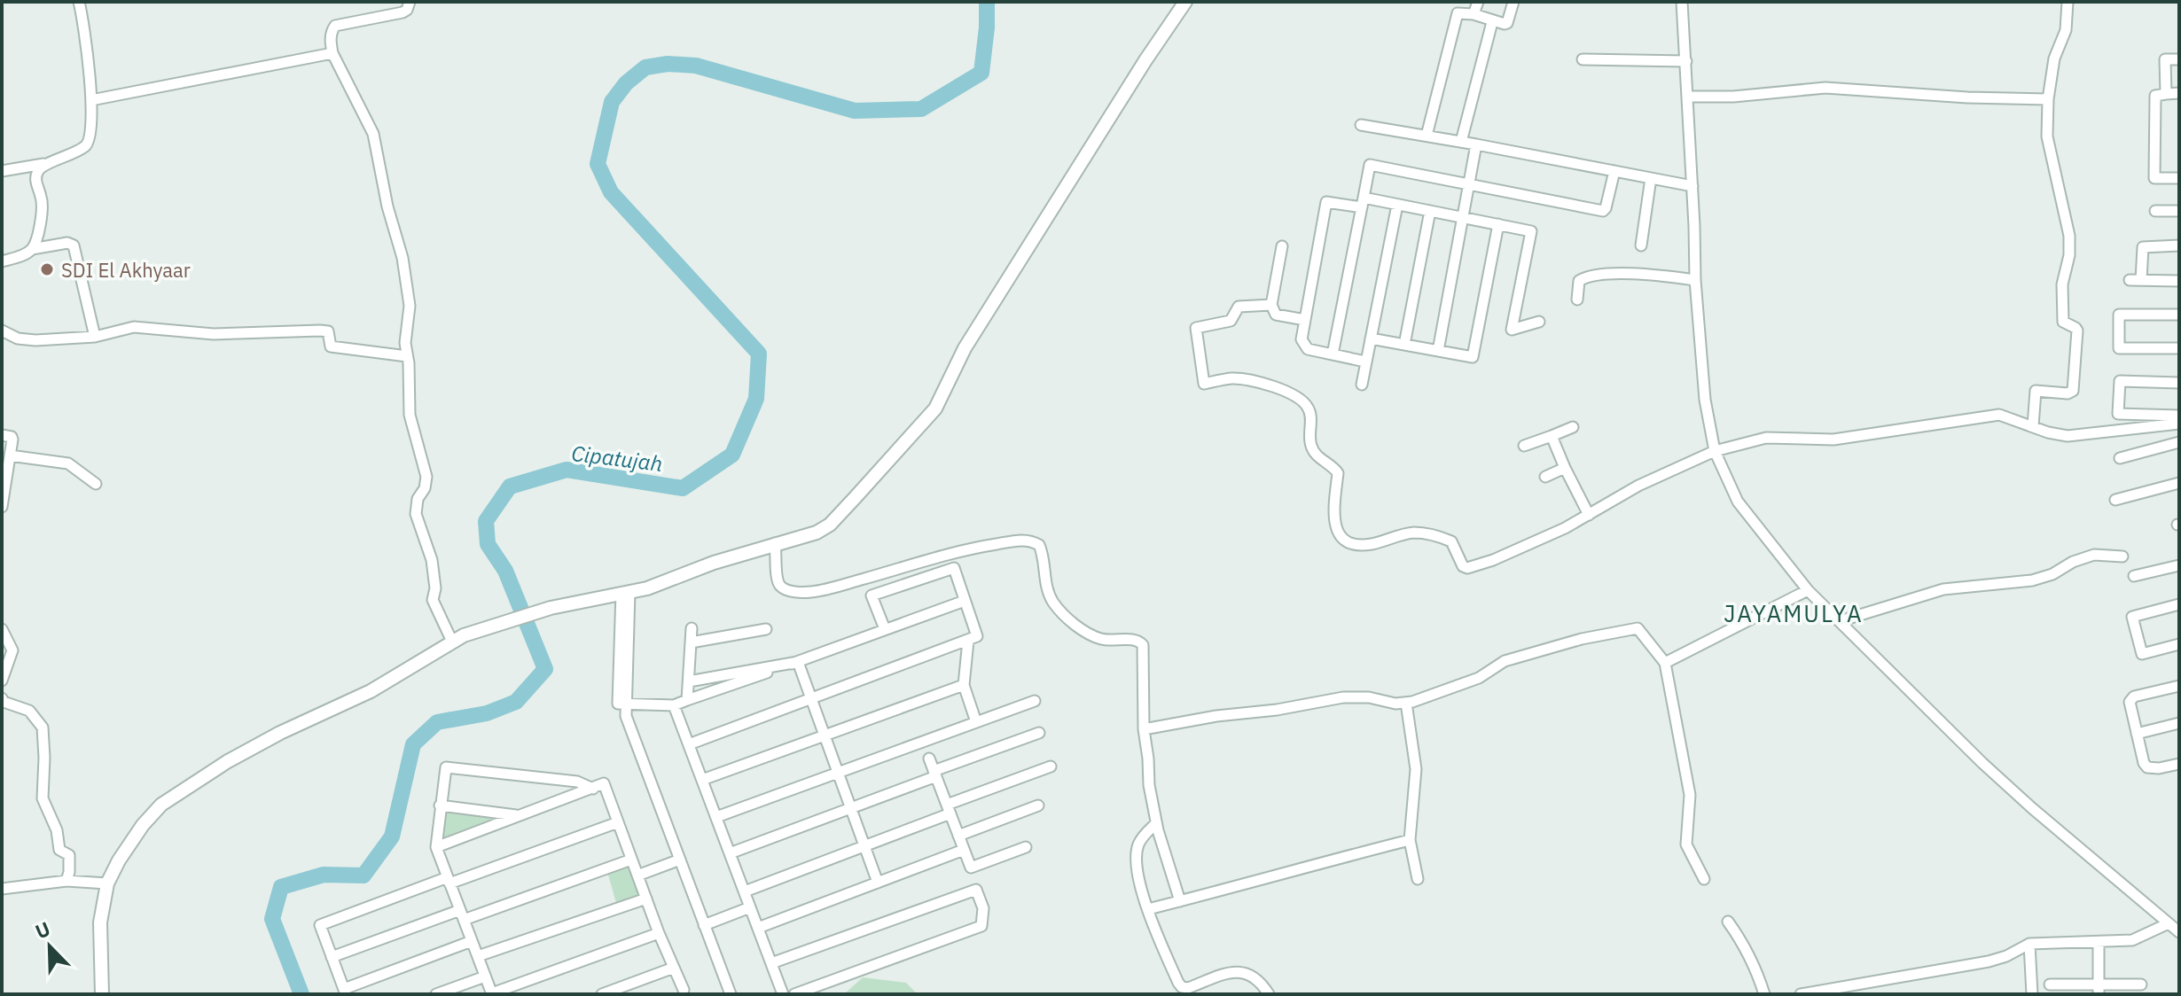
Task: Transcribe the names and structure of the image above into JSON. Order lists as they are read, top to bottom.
{
  "districts": ["JAYAMULYA"],
  "water": ["Cipatujah"],
  "places": ["SDI El Akhyaar"],
  "north": "top left"
}
